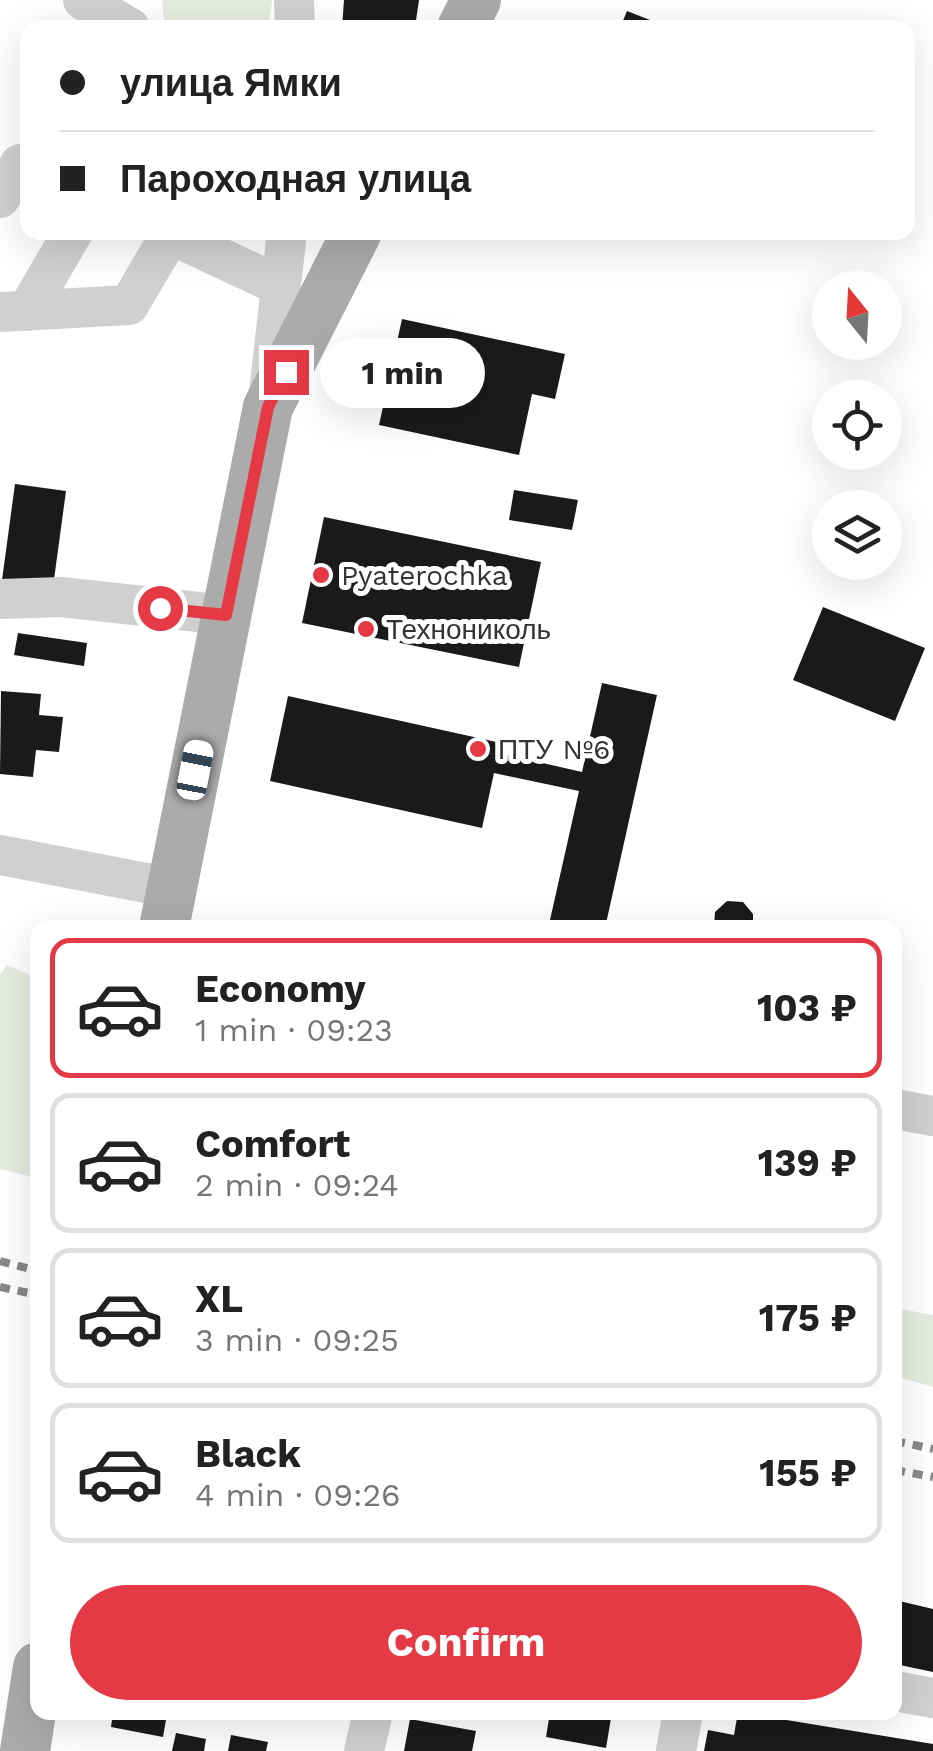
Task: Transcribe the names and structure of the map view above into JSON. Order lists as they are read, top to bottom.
{
  "places": ["Pyaterochka", "Технониколь", "ПТУ №6"],
  "north": "top",
  "page": {
    "banner": ["улица Ямки", "Пароходная улица"],
    "bubble": "1 min",
    "list": [
      {
        "name": "Economy",
        "note": "1 min · 09:23",
        "value": "103 ₽"
      },
      {
        "name": "Comfort",
        "note": "2 min · 09:24",
        "value": "139 ₽"
      },
      {
        "name": "XL",
        "note": "3 min · 09:25",
        "value": "175 ₽"
      },
      {
        "name": "Black",
        "note": "4 min · 09:26",
        "value": "155 ₽"
      }
    ],
    "buttons": "Confirm"
  }
}
